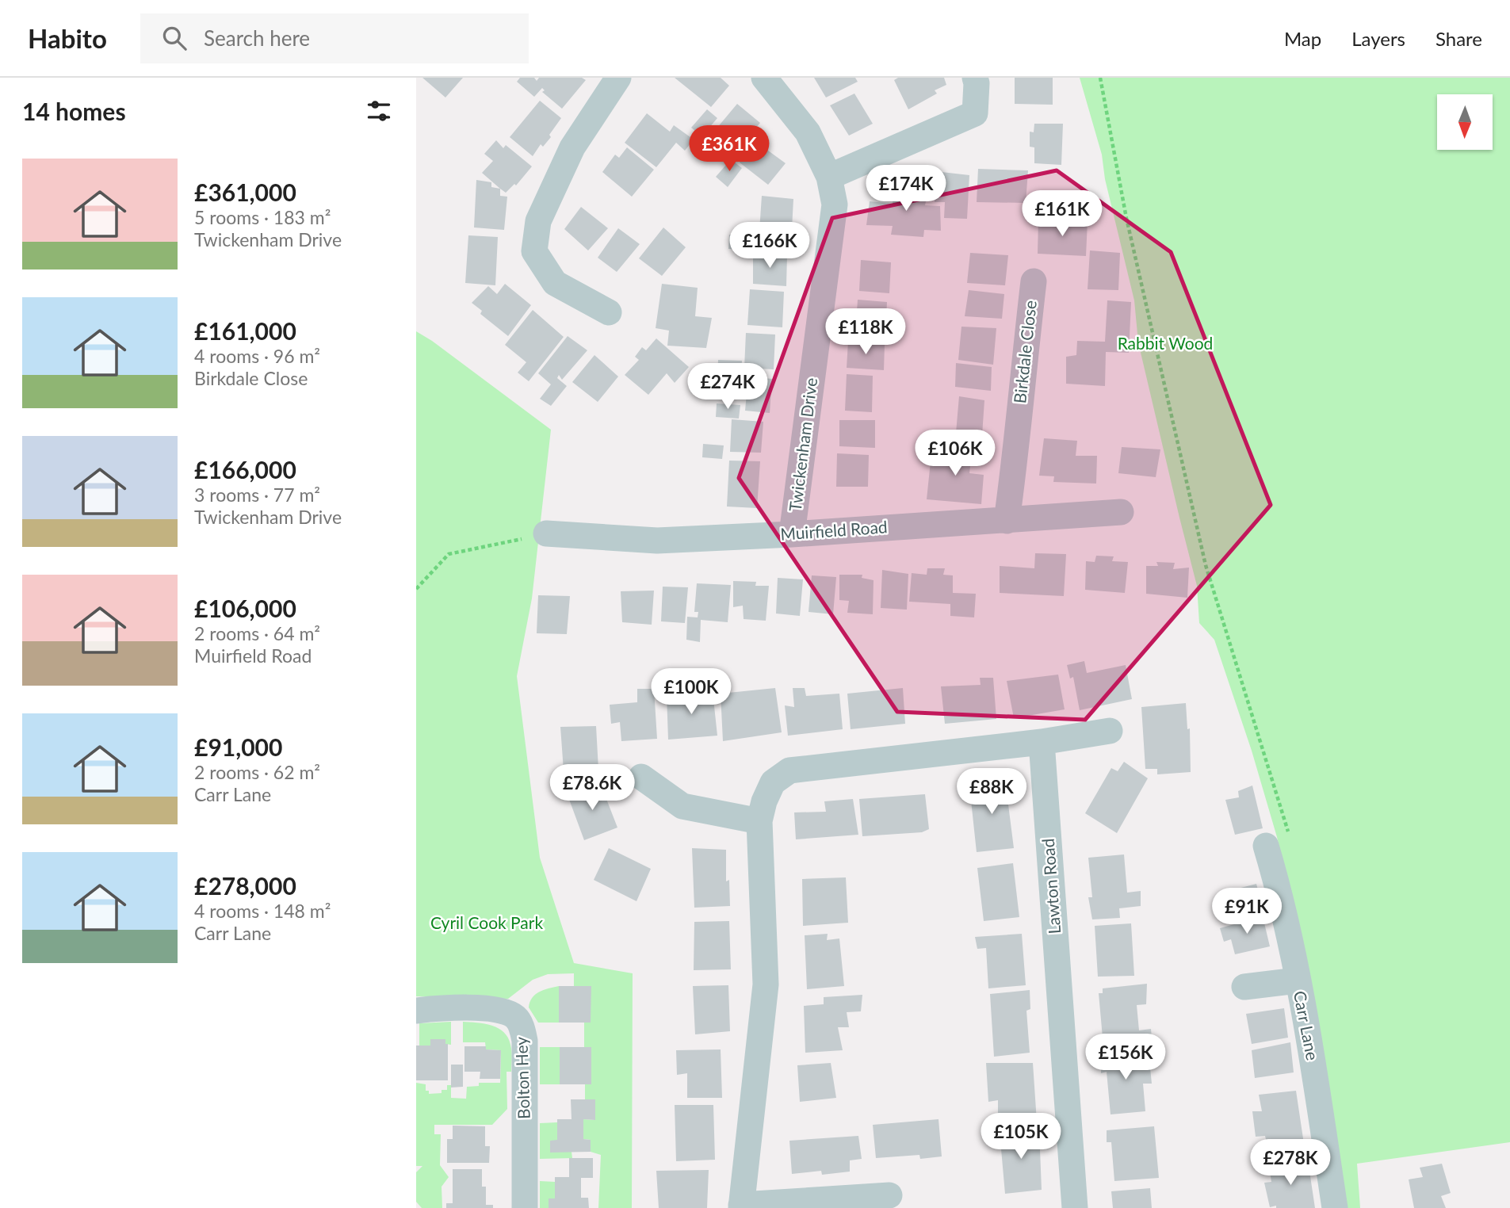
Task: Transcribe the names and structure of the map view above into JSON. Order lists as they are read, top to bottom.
{
  "streets": {
    "street": [
      "Birkdale Close",
      "Twickenham Drive",
      "Muirfield Road",
      "Lawton Road",
      "Carr Lane",
      "Bolton Hey"
    ]
  },
  "crossings": [
    ["Birkdale Close", "Muirfield Road"],
    ["Twickenham Drive", "Muirfield Road"]
  ],
  "parks": ["Rabbit Wood", "Cyril Cook Park"],
  "north": "bottom",
  "page": {
    "header": "Habito",
    "search": "Search here",
    "nav": ["Map", "Layers", "Share"],
    "heading": "14 homes",
    "price": [
      "£361K",
      "£174K",
      "£161K",
      "£166K",
      "£118K",
      "£274K",
      "£106K",
      "£100K",
      "£78.6K",
      "£88K",
      "£91K",
      "£156K",
      "£105K",
      "£278K"
    ],
    "list": [
      {
        "name": "£361,000",
        "note": "5 rooms · 183 m² · Twickenham Drive"
      },
      {
        "name": "£161,000",
        "note": "4 rooms · 96 m² · Birkdale Close"
      },
      {
        "name": "£166,000",
        "note": "3 rooms · 77 m² · Twickenham Drive"
      },
      {
        "name": "£106,000",
        "note": "2 rooms · 64 m² · Muirfield Road"
      },
      {
        "name": "£91,000",
        "note": "2 rooms · 62 m² · Carr Lane"
      },
      {
        "name": "£278,000",
        "note": "4 rooms · 148 m² · Carr Lane"
      }
    ]
  }
}
